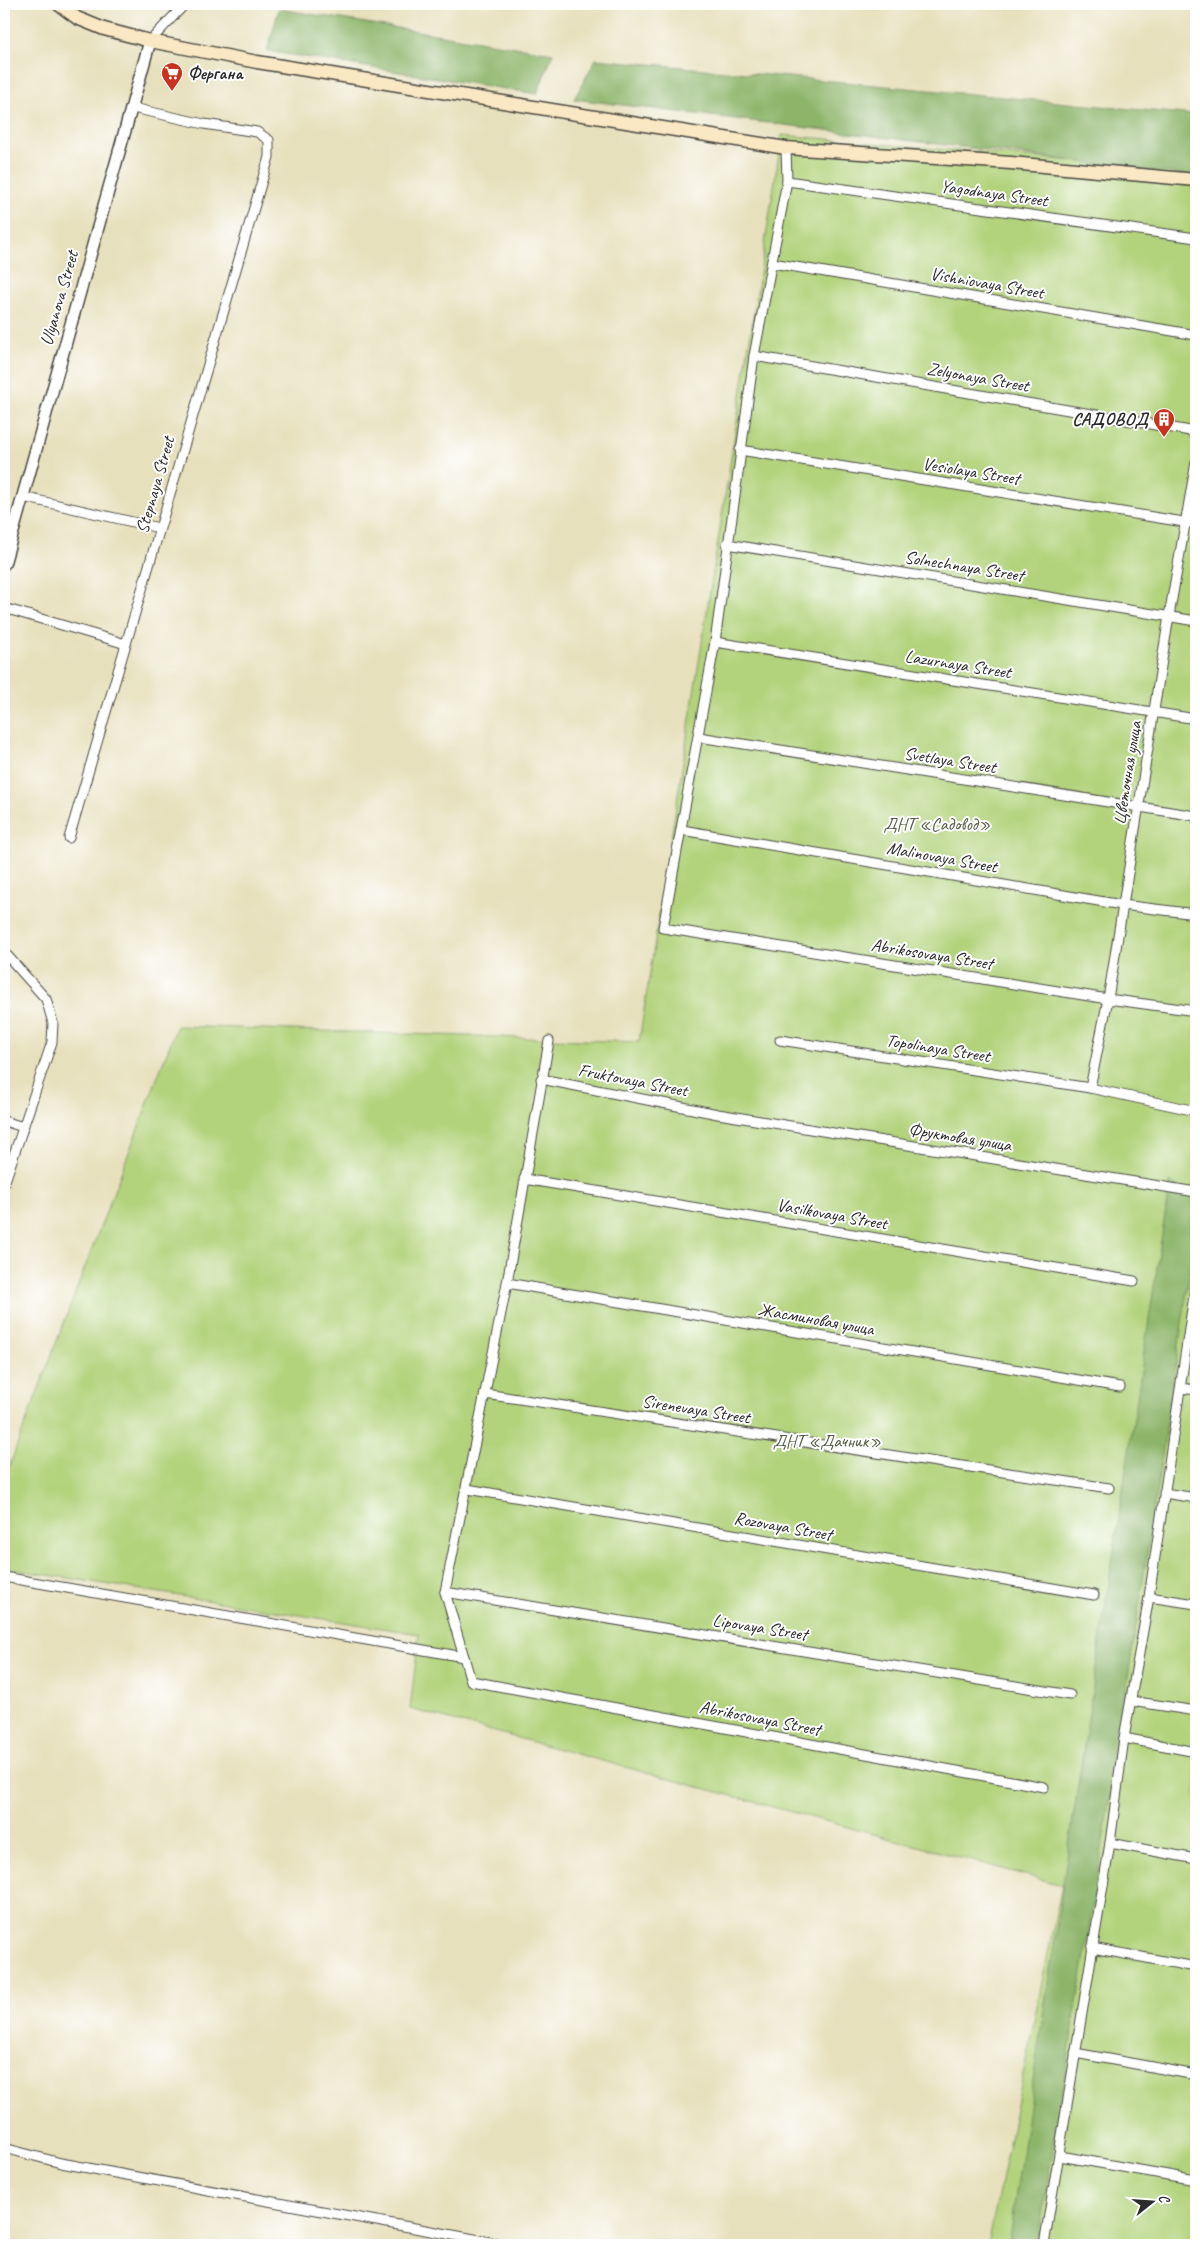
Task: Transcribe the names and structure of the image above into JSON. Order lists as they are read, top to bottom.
{
  "streets": {
    "street": [
      "Yagodnaya Street",
      "Vishniovaya Street",
      "Ulyanova Street",
      "Zelyonaya Street",
      "Vesiolaya Street",
      "Stepnaya Street",
      "Solnechnaya Street",
      "Lazurnaya Street",
      "Svetlaya Street",
      "Цветочная улица",
      "Malinovaya Street",
      "Abrikosovaya Street",
      "Topolinaya Street",
      "Fruktovaya Street",
      "Vasilkovaya Street",
      "Жасминовая улица",
      "Sirenevaya Street",
      "Rozovaya Street",
      "Lipovaya Street"
    ]
  },
  "crossings": [
    ["Ulyanova Street", "Stepnaya Street"],
    ["Vesiolaya Street", "Цветочная улица"],
    ["Solnechnaya Street", "Цветочная улица"],
    ["Lazurnaya Street", "Цветочная улица"],
    ["Svetlaya Street", "Цветочная улица"],
    ["Цветочная улица", "Malinovaya Street"],
    ["Цветочная улица", "Abrikosovaya Street"],
    ["Цветочная улица", "Topolinaya Street"],
    ["Malinovaya Street", "Abrikosovaya Street"]
  ],
  "parks": ["ДНТ «Садовод»", "ДНТ «Дачник»"],
  "places": {
    "supermarket": ["Фергана"],
    "building": ["САДОВОД"]
  },
  "north": "right"
}
